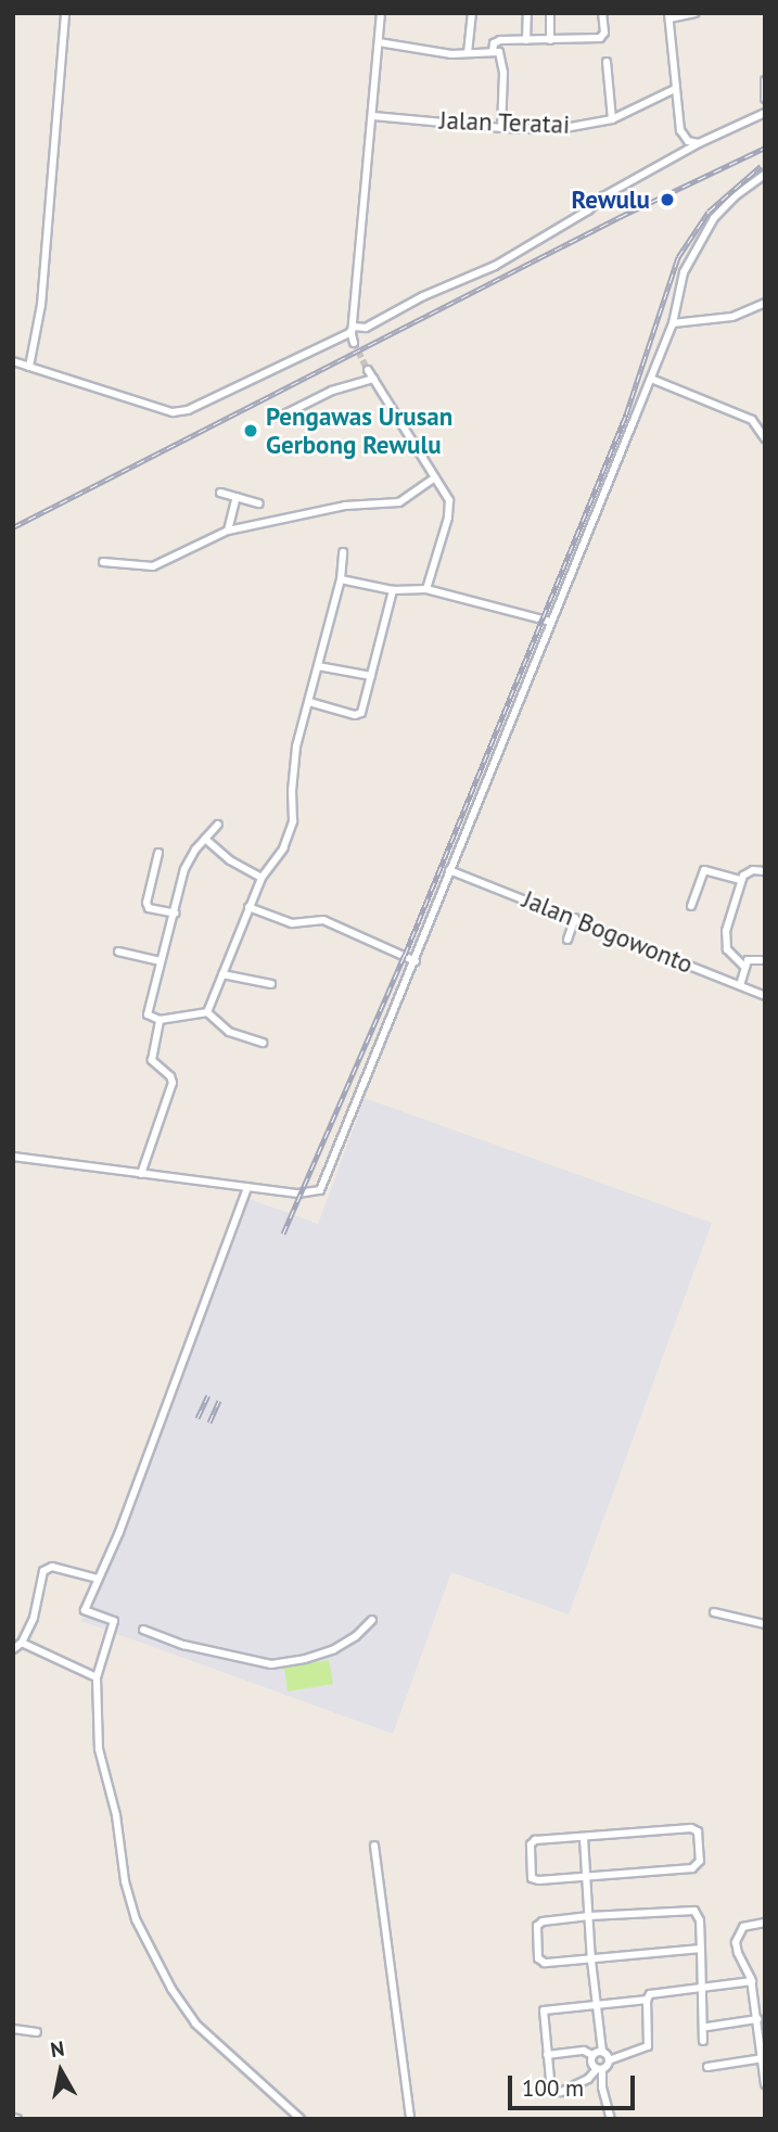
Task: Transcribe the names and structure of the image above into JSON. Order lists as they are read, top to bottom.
{
  "streets": {
    "street": ["Jalan Teratai", "Jalan Bogowonto"]
  },
  "places": ["Rewulu", "Pengawas Urusan Gerbong Rewulu"],
  "scale_bar": "100 m",
  "north": "top"
}
